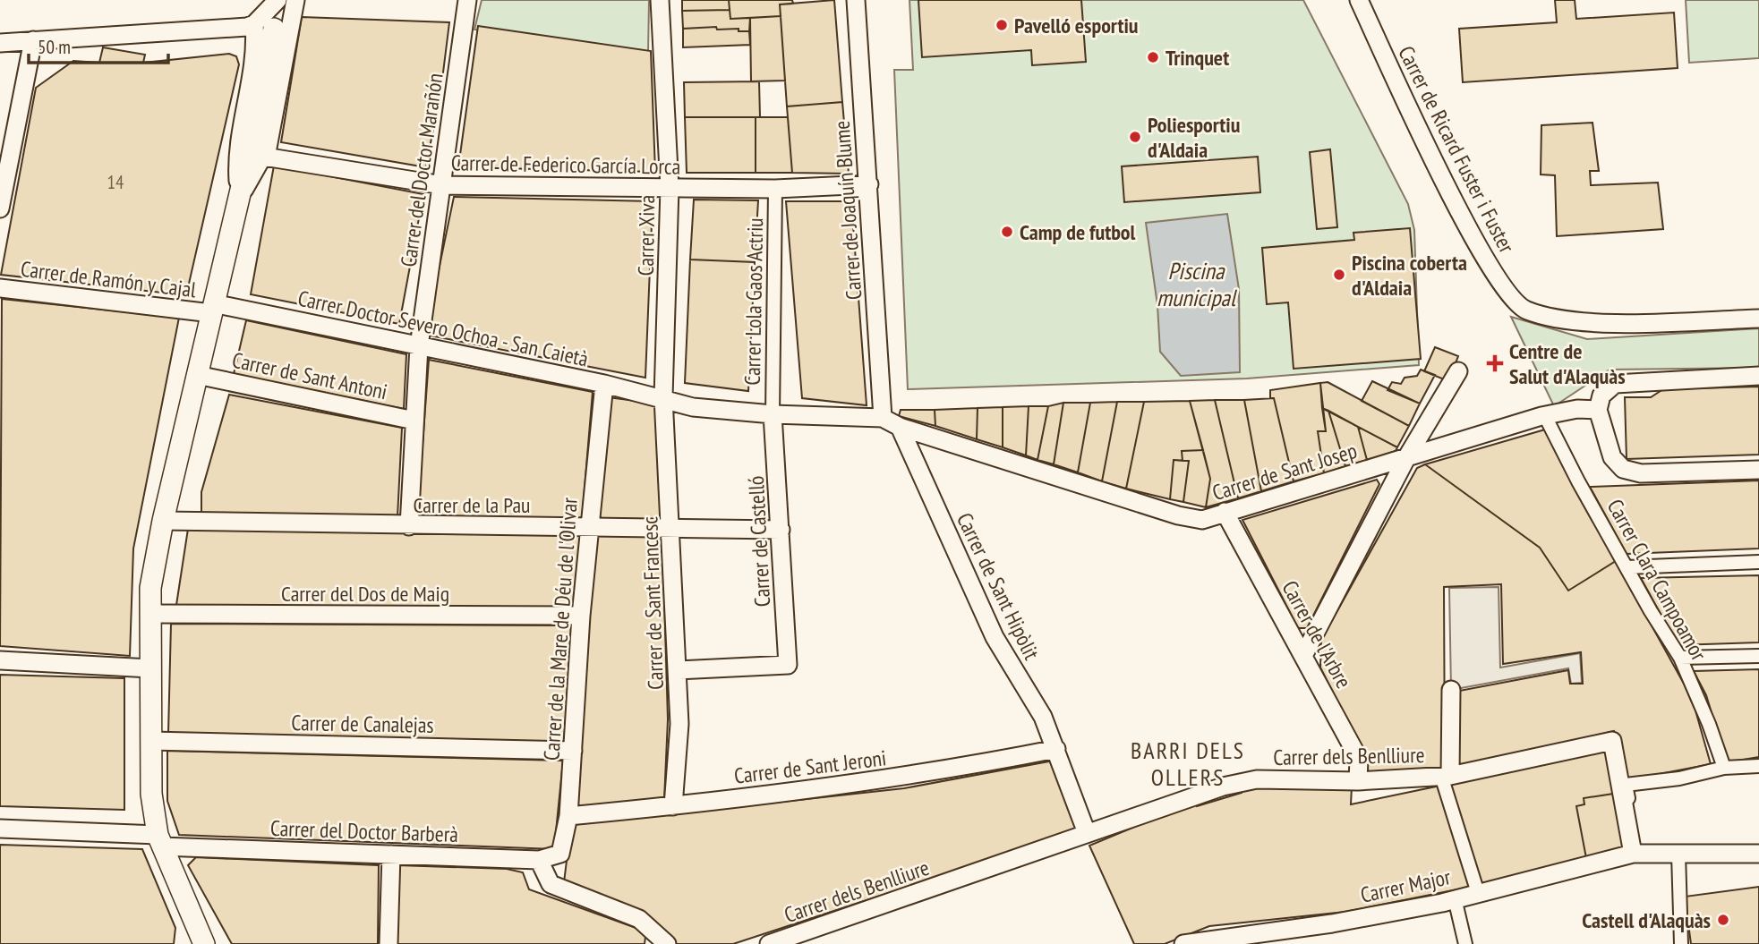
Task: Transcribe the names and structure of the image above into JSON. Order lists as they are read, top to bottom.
{
  "streets": {
    "street": [
      "Carrer de Ricard Fuster i Fuster",
      "Carrer de Federico García Lorca",
      "Carrer del Doctor Marañón",
      "Carrer de Joaquín Blume",
      "Carrer Xiva",
      "Carrer de Ramón y Cajal",
      "Carrer Lola Gaos Actriu",
      "Carrer Doctor Severo Ochoa - San Caietà",
      "Carrer de Sant Antoni",
      "Carrer de Sant Josep",
      "Carrer de la Pau",
      "Carrer de Castelló",
      "Carrer Clara Campoamor",
      "Carrer de Sant Hipòlit",
      "Carrer del Dos de Maig",
      "Carrer de Sant Francesc",
      "Carrer de la Mare de Déu de l'Olivar",
      "Carrer de l'Arbre",
      "Carrer de Canalejas",
      "Carrer dels Benlliure",
      "Carrer de Sant Jeroni",
      "Carrer del Doctor Barberà",
      "Carrer Major"
    ]
  },
  "crossings": [
    ["Carrer de Federico García Lorca", "Carrer del Doctor Marañón"],
    ["Carrer de Federico García Lorca", "Carrer de Joaquín Blume"],
    ["Carrer de Federico García Lorca", "Carrer Xiva"],
    ["Carrer de Federico García Lorca", "Carrer Lola Gaos Actriu"],
    ["Carrer del Doctor Marañón", "Carrer Doctor Severo Ochoa - San Caietà"],
    ["Carrer del Doctor Marañón", "Carrer de Sant Antoni"],
    ["Carrer del Doctor Marañón", "Carrer de la Pau"],
    ["Carrer de Joaquín Blume", "Carrer Doctor Severo Ochoa - San Caietà"],
    ["Carrer de Joaquín Blume", "Carrer de Sant Josep"],
    ["Carrer Xiva", "Carrer Doctor Severo Ochoa - San Caietà"],
    ["Carrer Xiva", "Carrer de Sant Francesc"],
    ["Carrer de Ramón y Cajal", "Carrer Doctor Severo Ochoa - San Caietà"],
    ["Carrer Lola Gaos Actriu", "Carrer Doctor Severo Ochoa - San Caietà"],
    ["Carrer Lola Gaos Actriu", "Carrer de Castelló"],
    ["Carrer Doctor Severo Ochoa - San Caietà", "Carrer de Sant Josep"],
    ["Carrer Doctor Severo Ochoa - San Caietà", "Carrer de Castelló"],
    ["Carrer Doctor Severo Ochoa - San Caietà", "Carrer de Sant Francesc"],
    ["Carrer Doctor Severo Ochoa - San Caietà", "Carrer de la Mare de Déu de l'Olivar"],
    ["Carrer de Sant Josep", "Carrer Clara Campoamor"],
    ["Carrer de Sant Josep", "Carrer de Sant Hipòlit"],
    ["Carrer de Sant Josep", "Carrer de l'Arbre"],
    ["Carrer de la Pau", "Carrer de Castelló"],
    ["Carrer de la Pau", "Carrer de Sant Francesc"],
    ["Carrer de la Pau", "Carrer de la Mare de Déu de l'Olivar"],
    ["Carrer de Castelló", "Carrer de Sant Francesc"],
    ["Carrer de Sant Hipòlit", "Carrer dels Benlliure"],
    ["Carrer de Sant Hipòlit", "Carrer de Sant Jeroni"],
    ["Carrer del Dos de Maig", "Carrer de la Mare de Déu de l'Olivar"],
    ["Carrer de Sant Francesc", "Carrer de Sant Jeroni"],
    ["Carrer de la Mare de Déu de l'Olivar", "Carrer de Canalejas"],
    ["Carrer de la Mare de Déu de l'Olivar", "Carrer de Sant Jeroni"],
    ["Carrer de la Mare de Déu de l'Olivar", "Carrer del Doctor Barberà"],
    ["Carrer de l'Arbre", "Carrer dels Benlliure"],
    ["Carrer dels Benlliure", "Carrer Major"]
  ],
  "districts": ["BARRI DELS OLLERS"],
  "water": ["Piscina municipal"],
  "places": {
    "other": [
      "Pavelló esportiu",
      "Trinquet",
      "Poliesportiu d'Aldaia",
      "Camp de futbol",
      "Piscina coberta d'Aldaia",
      "Castell d'Alaquàs"
    ],
    "health": ["Centre de Salut d'Alaquàs"]
  },
  "house_numbers": ["14"],
  "scale_bar": "50 m"
}
